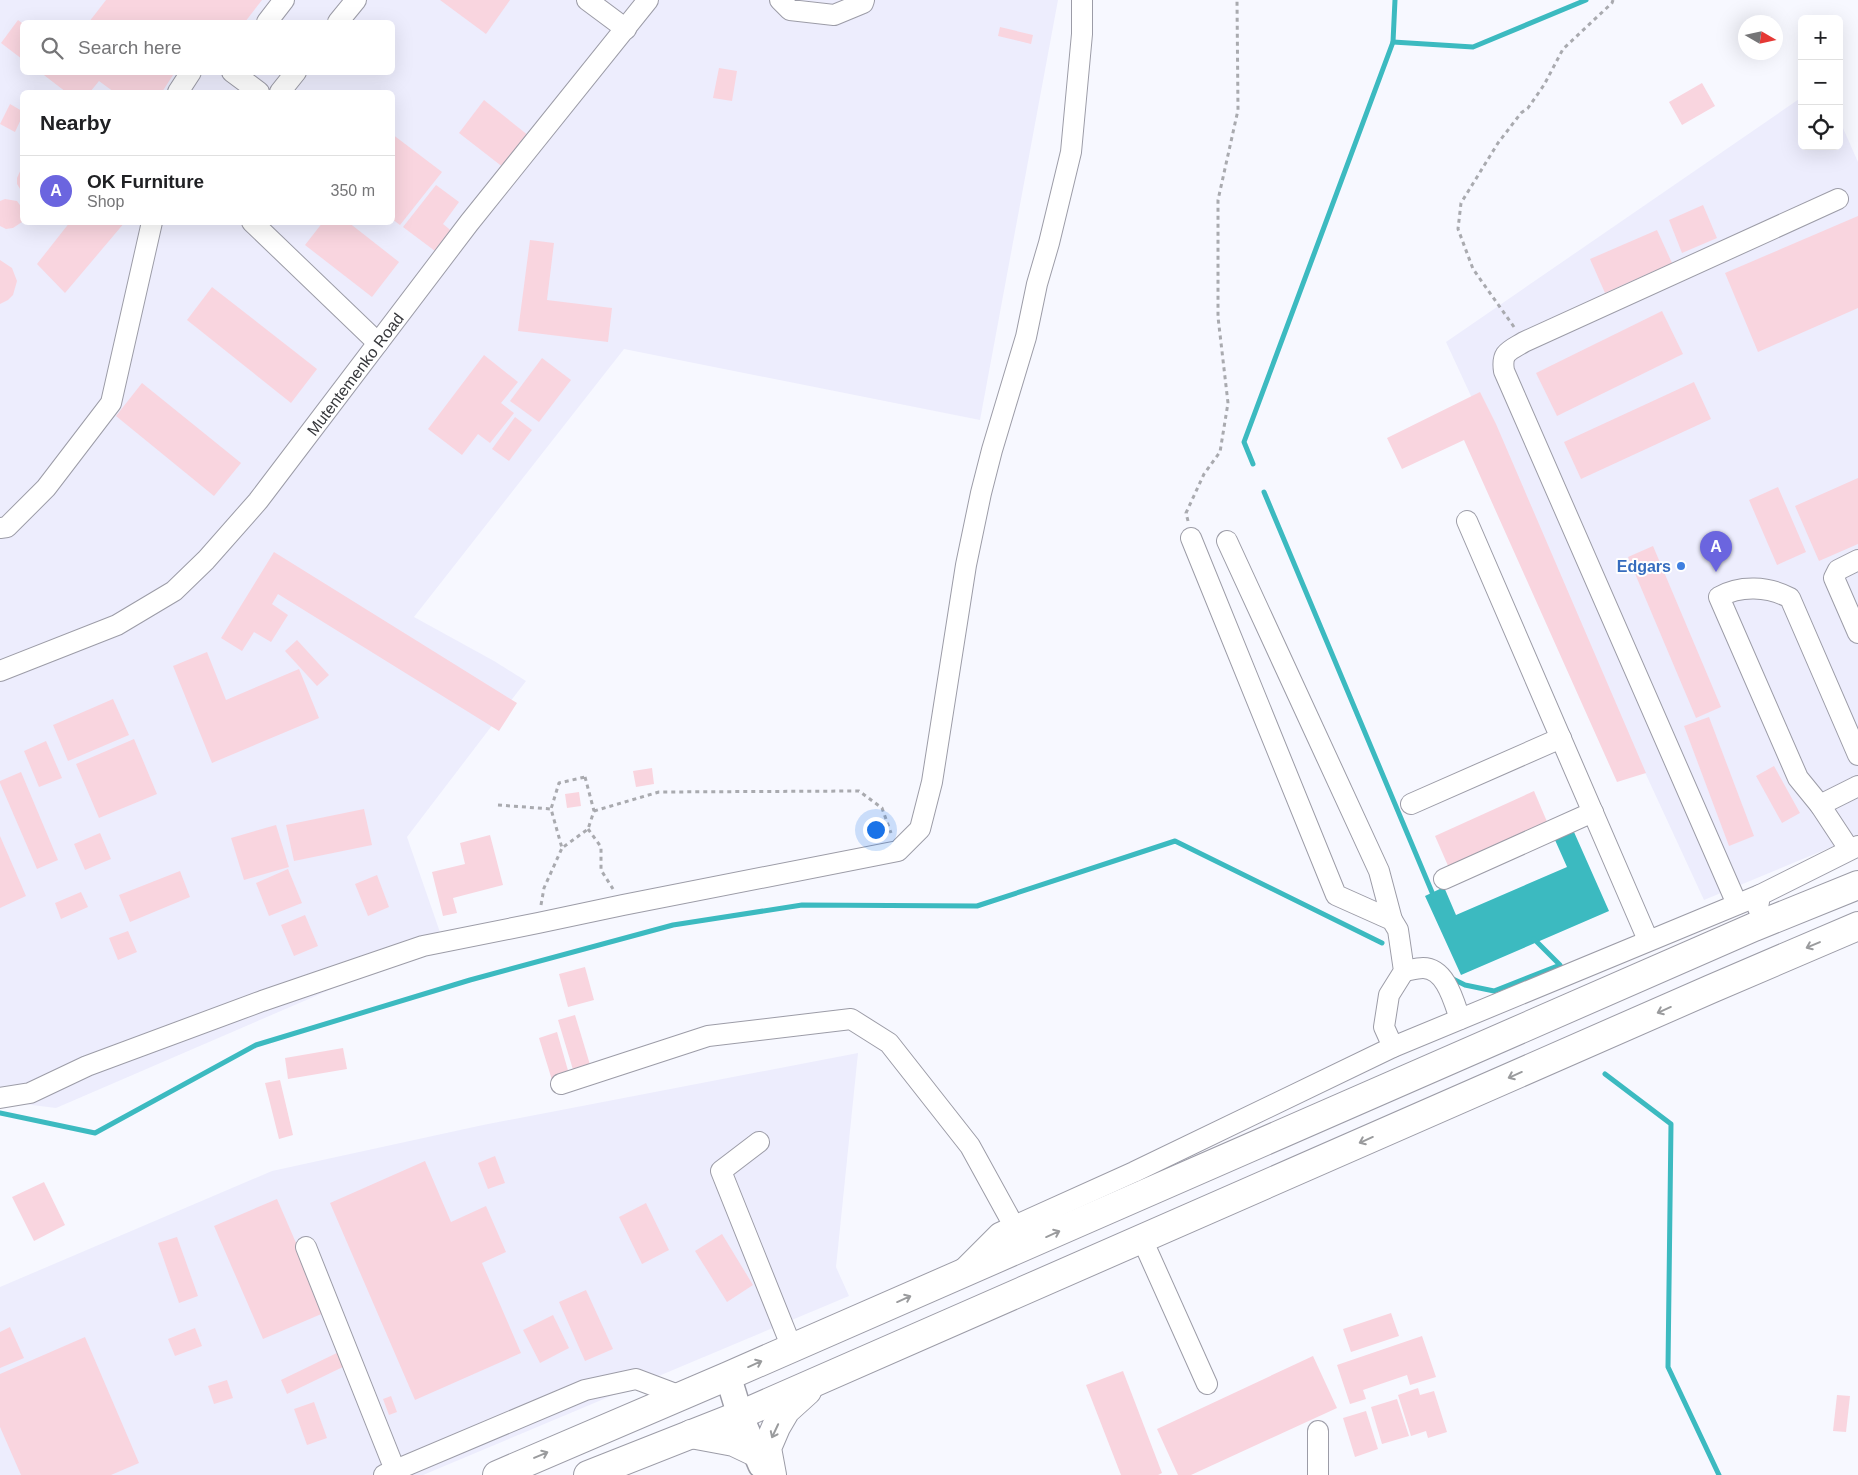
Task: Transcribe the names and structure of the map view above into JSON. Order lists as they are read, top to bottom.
{
  "streets": {
    "street": ["Mutentemenko Road"]
  },
  "places": ["Edgars"],
  "north": "right",
  "page": {
    "map_buttons": ["+", "−"],
    "search": "Search here",
    "heading": "Nearby",
    "list": [
      {
        "mark": "A",
        "name": "OK Furniture",
        "note": "Shop",
        "value": "350 m"
      }
    ],
    "pins": "A"
  }
}
